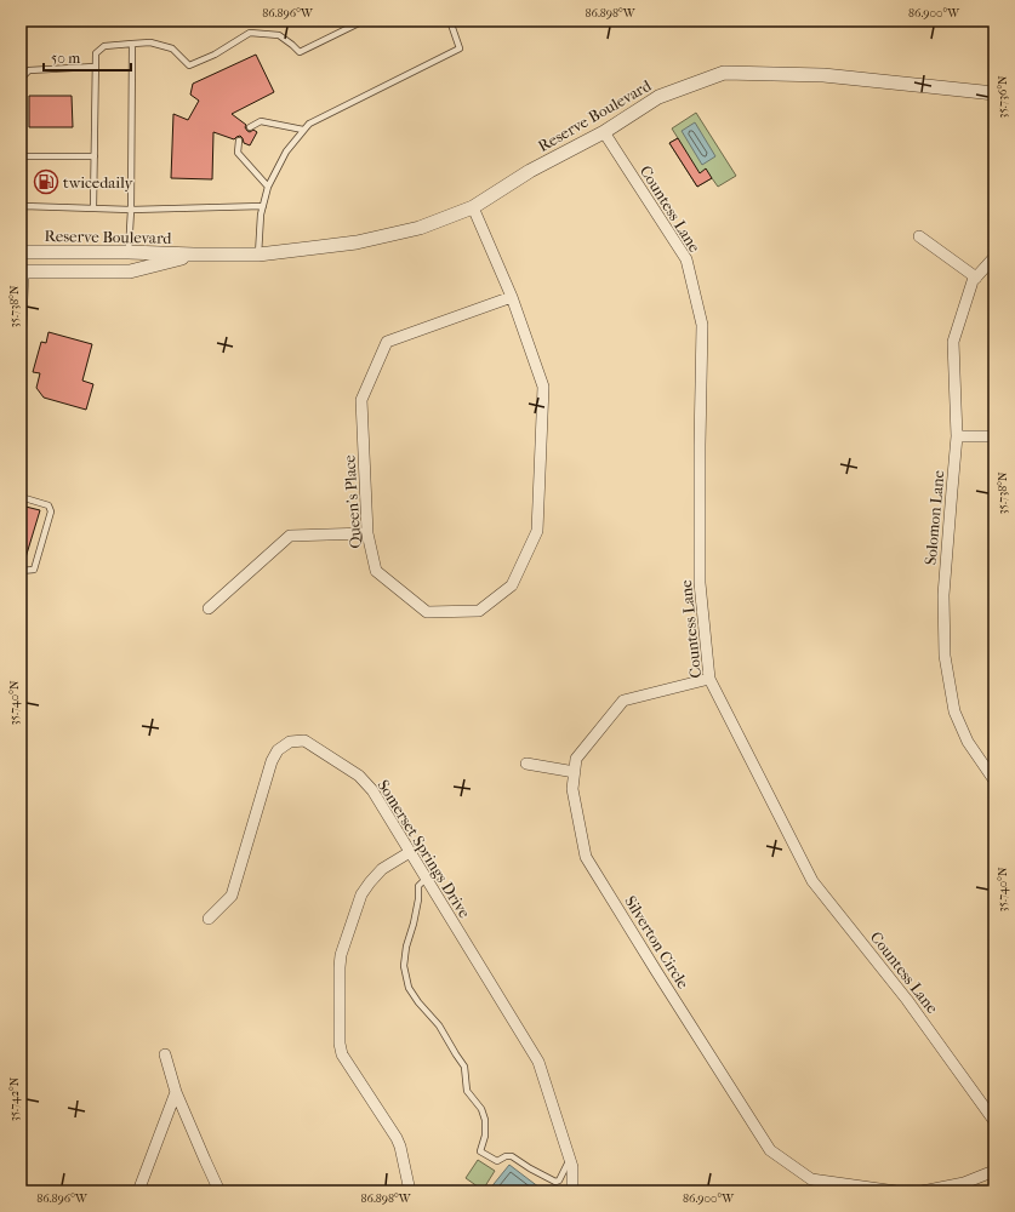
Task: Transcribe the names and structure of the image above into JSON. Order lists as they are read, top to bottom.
{
  "streets": {
    "street": [
      "Reserve Boulevard",
      "Countess Lane",
      "Queen's Place",
      "Solomon Lane",
      "Somerset Springs Drive",
      "Silverton Circle"
    ]
  },
  "crossings": [
    ["Reserve Boulevard", "Countess Lane"],
    ["Reserve Boulevard", "Queen's Place"],
    ["Countess Lane", "Silverton Circle"]
  ],
  "places": {
    "fuel station": ["twicedaily"]
  },
  "scale_bar": "50 m",
  "coordinates": [
    "86.896°W",
    "86.898°W",
    "86.900°W",
    "35.736°N",
    "35.738°N",
    "35.740°N",
    "35.742°N"
  ]
}
